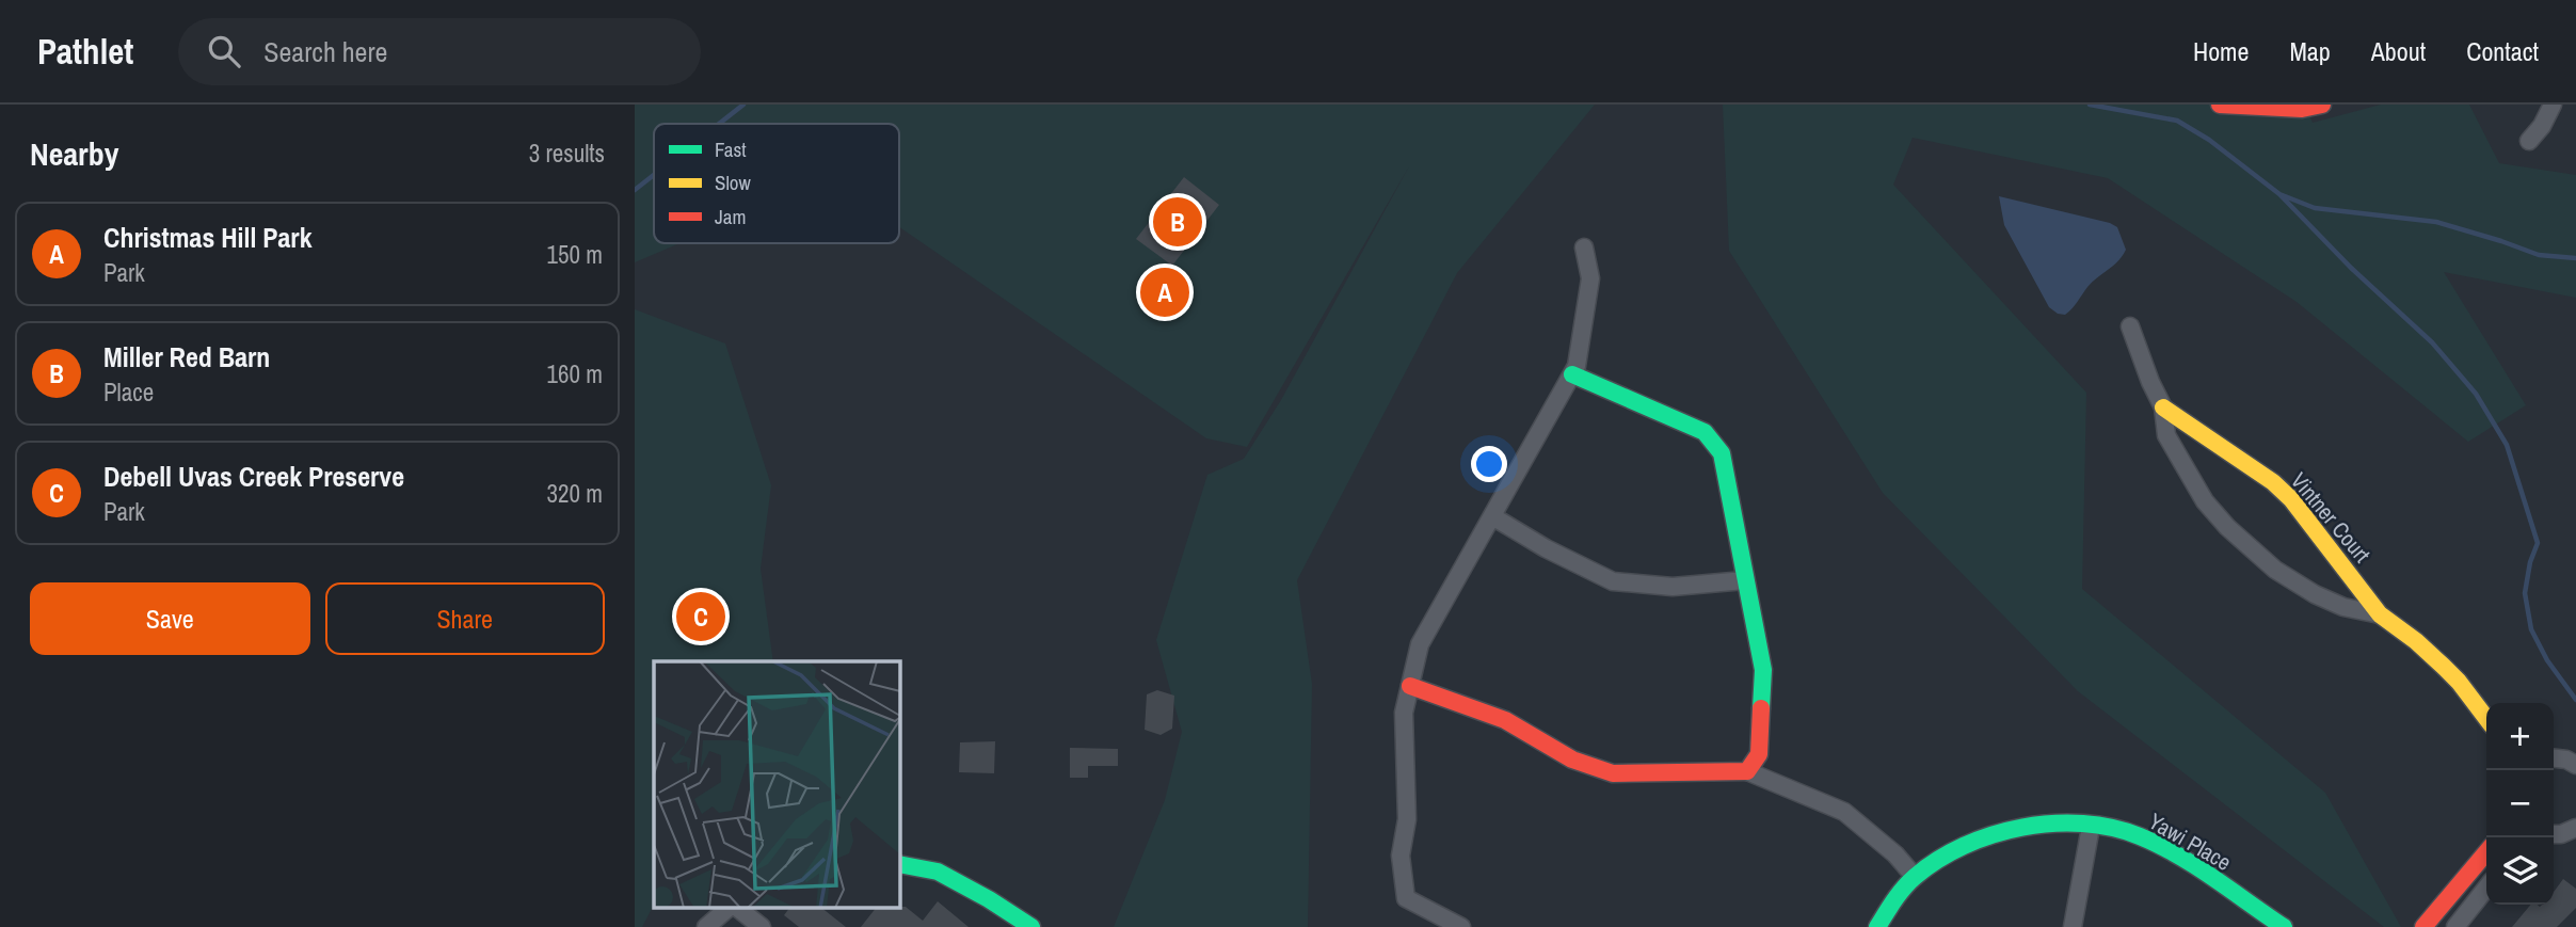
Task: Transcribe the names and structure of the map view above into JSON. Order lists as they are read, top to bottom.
{
  "streets": {
    "street": ["Vintner Court", "Yawi Place"]
  },
  "legend": ["Fast", "Slow", "Jam"],
  "page": {
    "header": "Pathlet",
    "search": "Search here",
    "nav": [
      "Home",
      "Map",
      "About",
      "Contact"
    ],
    "heading": ["Nearby", "3 results"],
    "pins": ["B", "A", "C"],
    "list": [
      {
        "mark": "A",
        "name": "Christmas Hill Park",
        "note": "Park",
        "value": "150 m"
      },
      {
        "mark": "B",
        "name": "Miller Red Barn",
        "note": "Place",
        "value": "160 m"
      },
      {
        "mark": "C",
        "name": "Debell Uvas Creek Preserve",
        "note": "Park",
        "value": "320 m"
      }
    ],
    "buttons": ["Save", "Share"],
    "map_buttons": ["+", "−"]
  }
}
